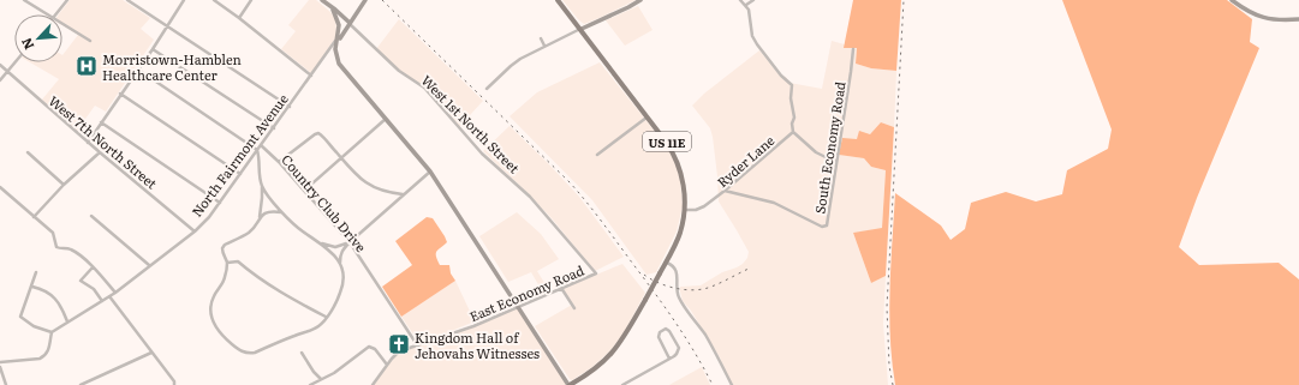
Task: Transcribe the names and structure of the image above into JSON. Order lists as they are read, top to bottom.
{
  "streets": {
    "main road": ["West 1st North Street", "US 11E"],
    "street": [
      "West 7th North Street",
      "South Economy Road",
      "North Fairmont Avenue",
      "Ryder Lane",
      "Country Club Drive",
      "East Economy Road"
    ]
  },
  "crossings": [
    ["West 1st North Street", "East Economy Road"],
    ["West 7th North Street", "North Fairmont Avenue"],
    ["US 11E", "Ryder Lane"],
    ["South Economy Road", "Ryder Lane"],
    ["North Fairmont Avenue", "Country Club Drive"],
    ["Country Club Drive", "East Economy Road"]
  ],
  "places": {
    "hospital": ["Morristown-Hamblen Healthcare Center"],
    "church": ["Kingdom Hall of Jehovahs Witnesses"]
  },
  "north": "bottom left"
}
